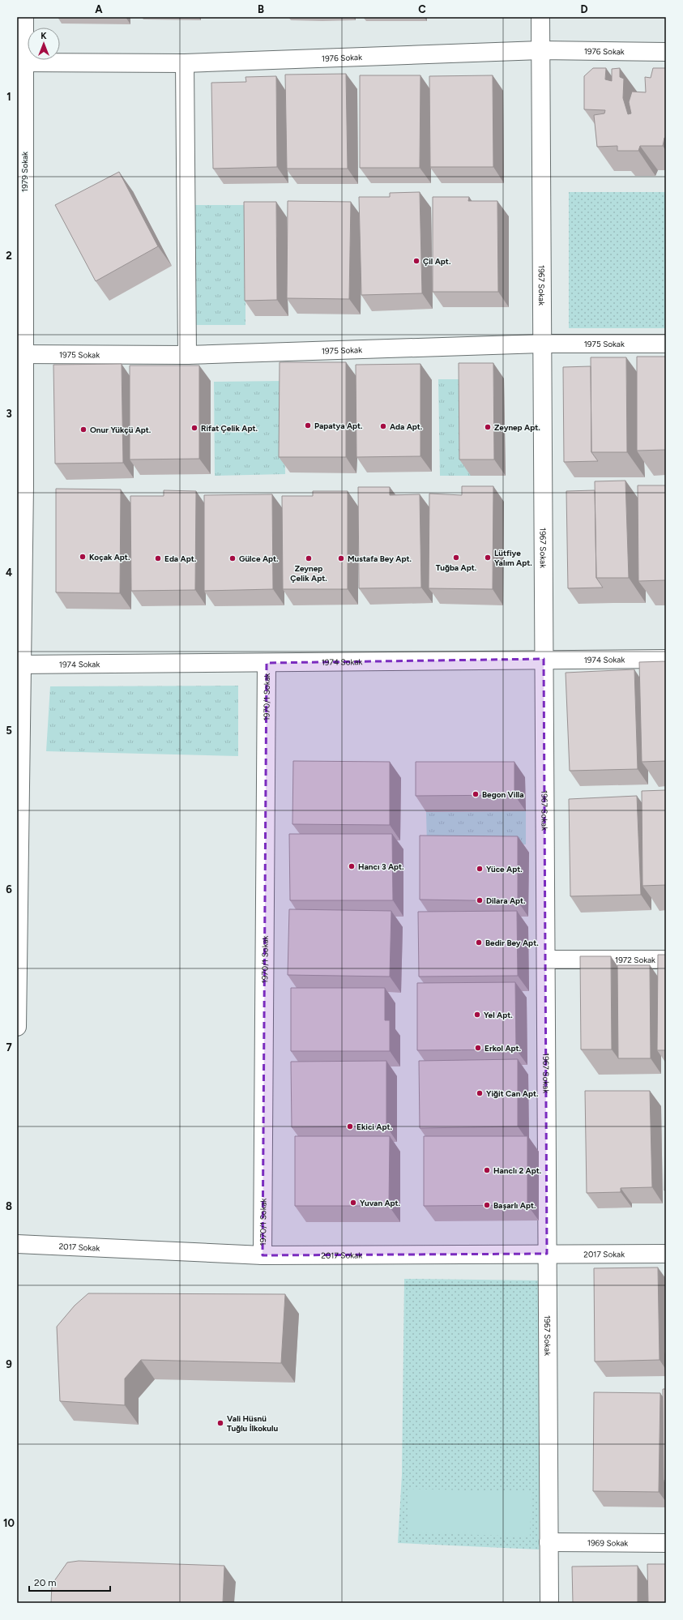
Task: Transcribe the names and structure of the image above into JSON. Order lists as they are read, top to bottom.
{
  "streets": {
    "street": [
      "1976 Sokak",
      "1979 Sokak",
      "1967 Sokak",
      "1975 Sokak",
      "1974 Sokak",
      "1970/1 Sokak",
      "1972 Sokak",
      "2017 Sokak",
      "1969 Sokak"
    ]
  },
  "crossings": [
    ["1976 Sokak", "1979 Sokak"],
    ["1976 Sokak", "1967 Sokak"],
    ["1979 Sokak", "1975 Sokak"],
    ["1979 Sokak", "1974 Sokak"],
    ["1967 Sokak", "1975 Sokak"],
    ["1967 Sokak", "1974 Sokak"],
    ["1967 Sokak", "1972 Sokak"],
    ["1967 Sokak", "2017 Sokak"],
    ["1967 Sokak", "1969 Sokak"],
    ["1974 Sokak", "1970/1 Sokak"],
    ["1970/1 Sokak", "2017 Sokak"]
  ],
  "places": [
    "Çil Apt.",
    "Papatya Apt.",
    "Ada Apt.",
    "Zeynep Apt.",
    "Rifat Çelik Apt.",
    "Onur Yükçü Apt.",
    "Koçak Apt.",
    "Tuğba Apt.",
    "Lütfiye Yalım Apt.",
    "Eda Apt.",
    "Gülce Apt.",
    "Zeynep Çelik Apt.",
    "Mustafa Bey Apt.",
    "Begon Villa",
    "Hancı 3 Apt.",
    "Yüce Apt.",
    "Dilara Apt.",
    "Bedir Bey Apt.",
    "Yel Apt.",
    "Erkol Apt.",
    "Yiğit Can Apt.",
    "Ekici Apt.",
    "Hanclı 2 Apt.",
    "Yuvan Apt.",
    "Başarlı Apt.",
    "Vali Hüsnü Tuğlu İlkokulu"
  ],
  "scale_bar": "20 m",
  "north": "top",
  "grid": {
    "columns": [
      "A",
      "B",
      "C",
      "D"
    ],
    "rows": [
      "1",
      "2",
      "3",
      "4",
      "5",
      "6",
      "7",
      "8",
      "9",
      "10"
    ]
  }
}
